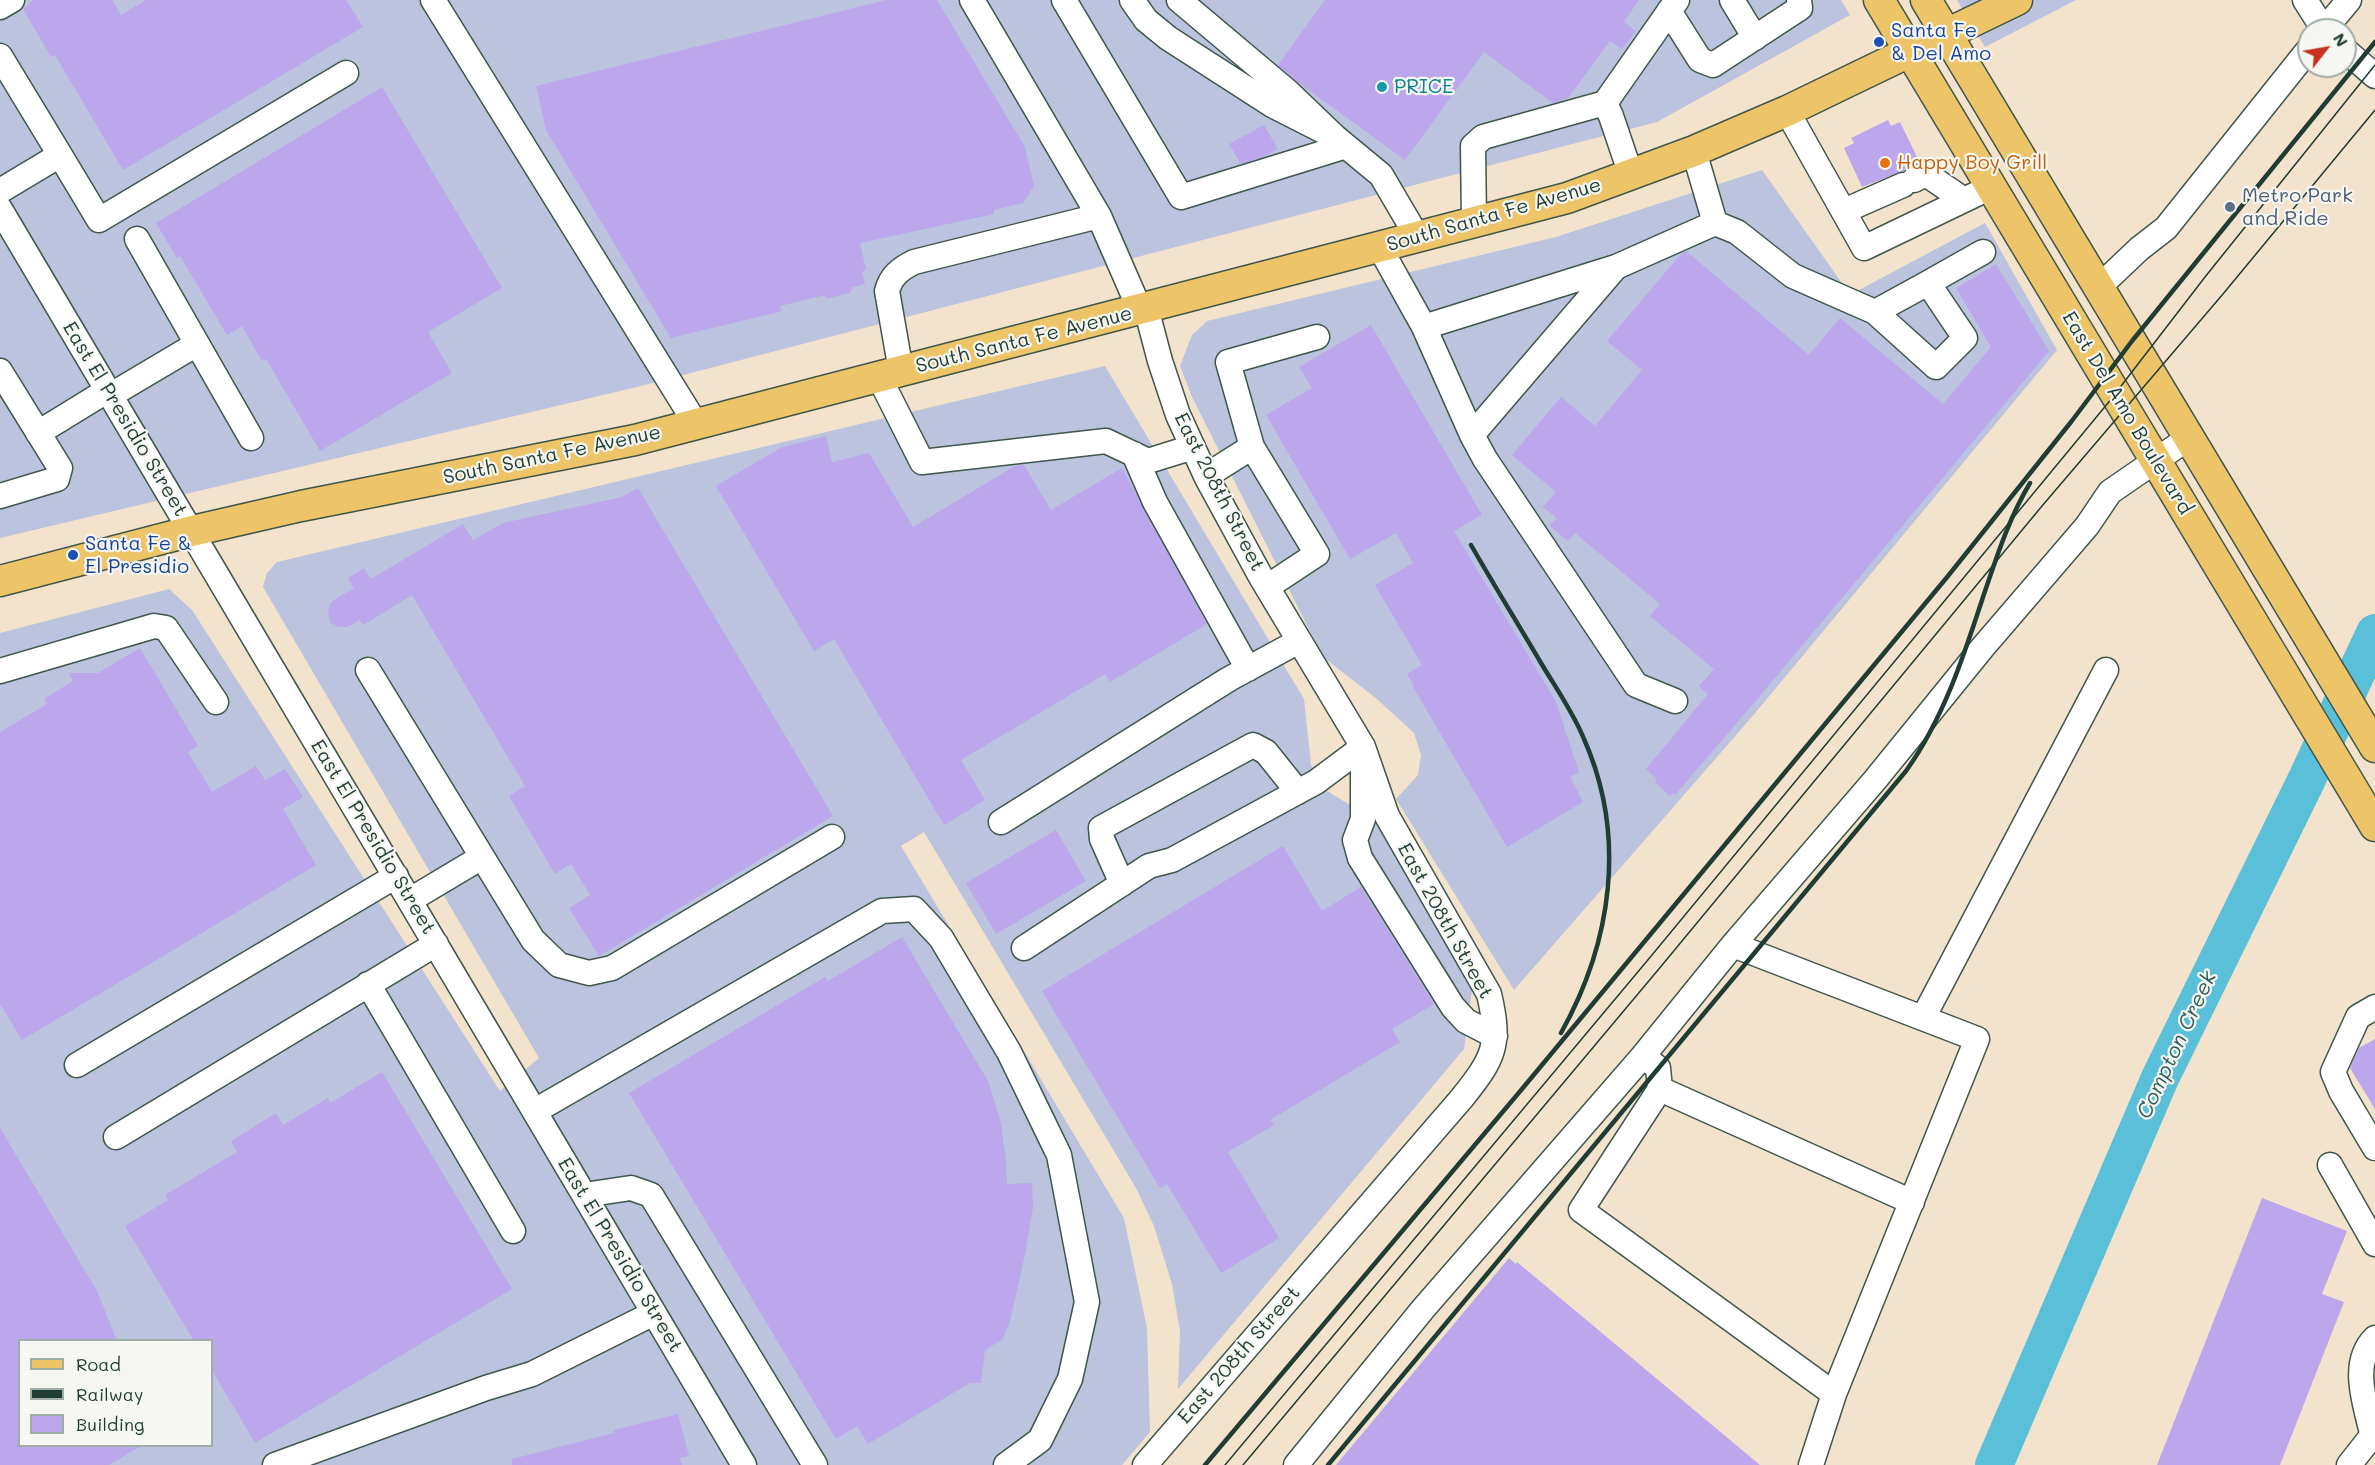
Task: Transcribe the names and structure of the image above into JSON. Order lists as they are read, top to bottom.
{
  "streets": {
    "main road": ["South Santa Fe Avenue", "East Del Amo Boulevard"],
    "street": ["East El Presidio Street", "East 208th Street"]
  },
  "crossings": [
    ["South Santa Fe Avenue", "East Del Amo Boulevard"],
    ["South Santa Fe Avenue", "East El Presidio Street"],
    ["South Santa Fe Avenue", "East 208th Street"]
  ],
  "water": ["Compton Creek"],
  "places": [
    "Santa Fe & Del Amo",
    "PRICE",
    "Happy Boy Grill",
    "Metro Park and Ride",
    "Santa Fe & El Presidio"
  ],
  "legend": ["Road", "Railway", "Building"],
  "north": "top right"
}
